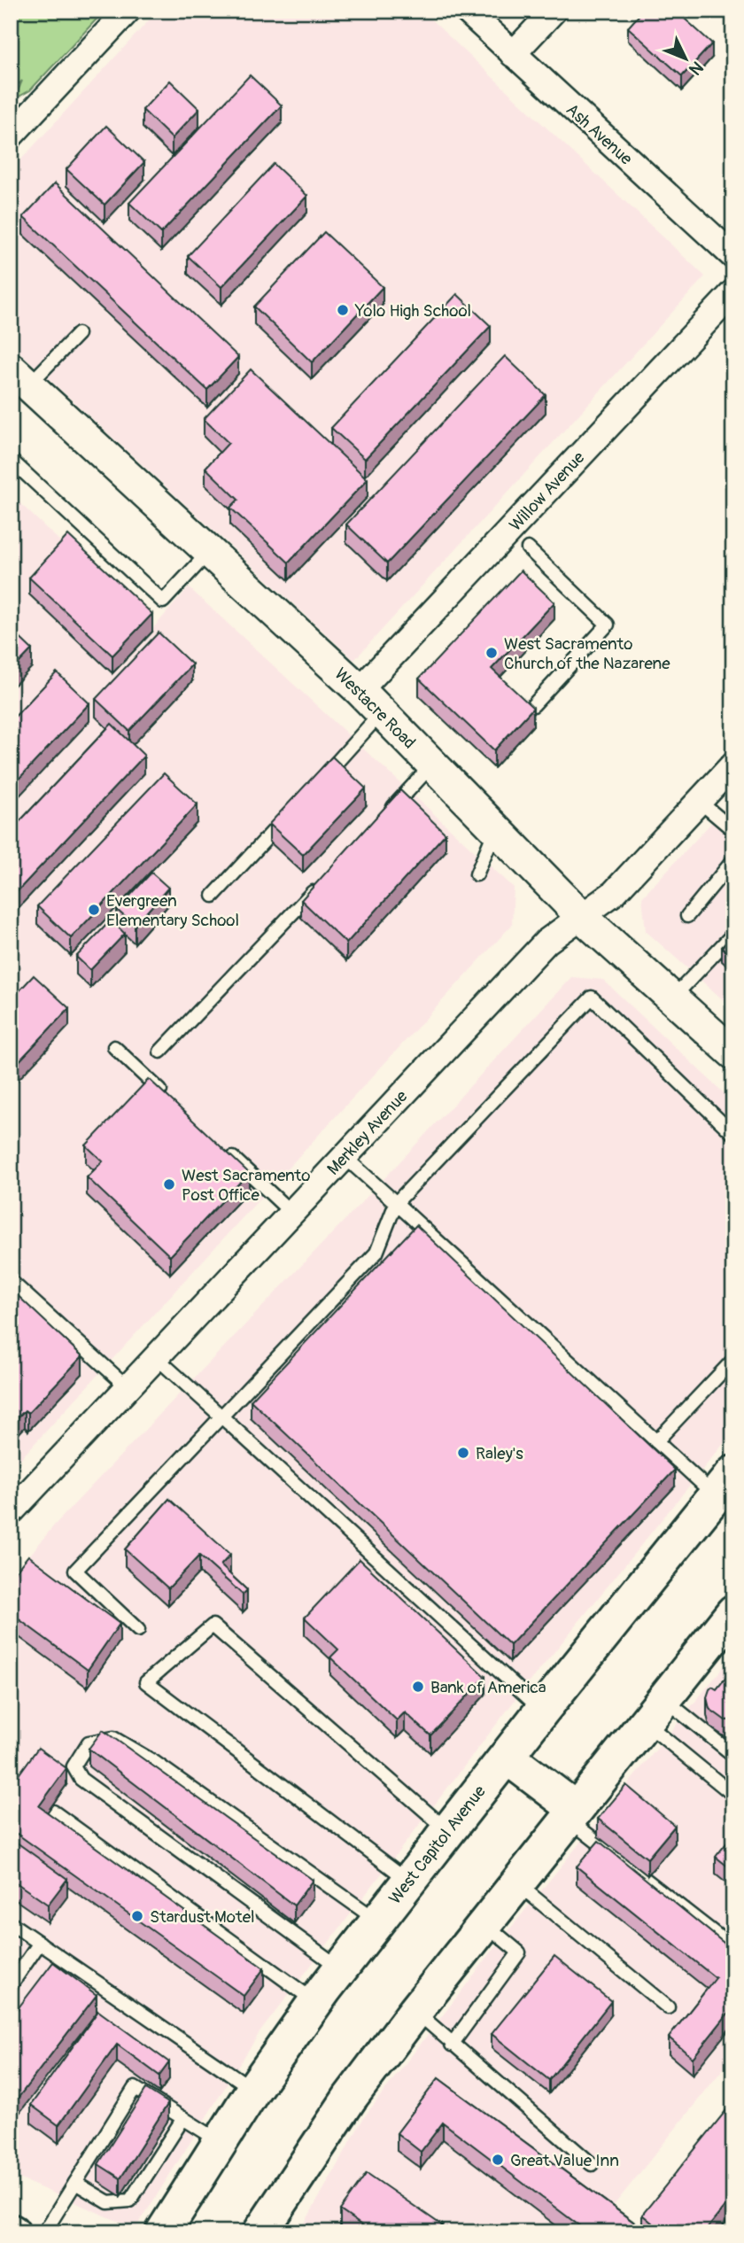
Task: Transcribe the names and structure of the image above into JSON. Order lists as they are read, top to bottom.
{
  "streets": {
    "main road": ["West Capitol Avenue"],
    "street": [
      "Ash Avenue",
      "Willow Avenue",
      "Westacre Road",
      "Merkley Avenue"
    ]
  },
  "crossings": [
    ["Willow Avenue", "Westacre Road"],
    ["Westacre Road", "Merkley Avenue"]
  ],
  "places": [
    "Yolo High School",
    "West Sacramento Church of the Nazarene",
    "Evergreen Elementary School",
    "West Sacramento Post Office",
    "Raley's",
    "Bank of America",
    "Stardust Motel",
    "Great Value Inn"
  ],
  "north": "bottom right"
}
